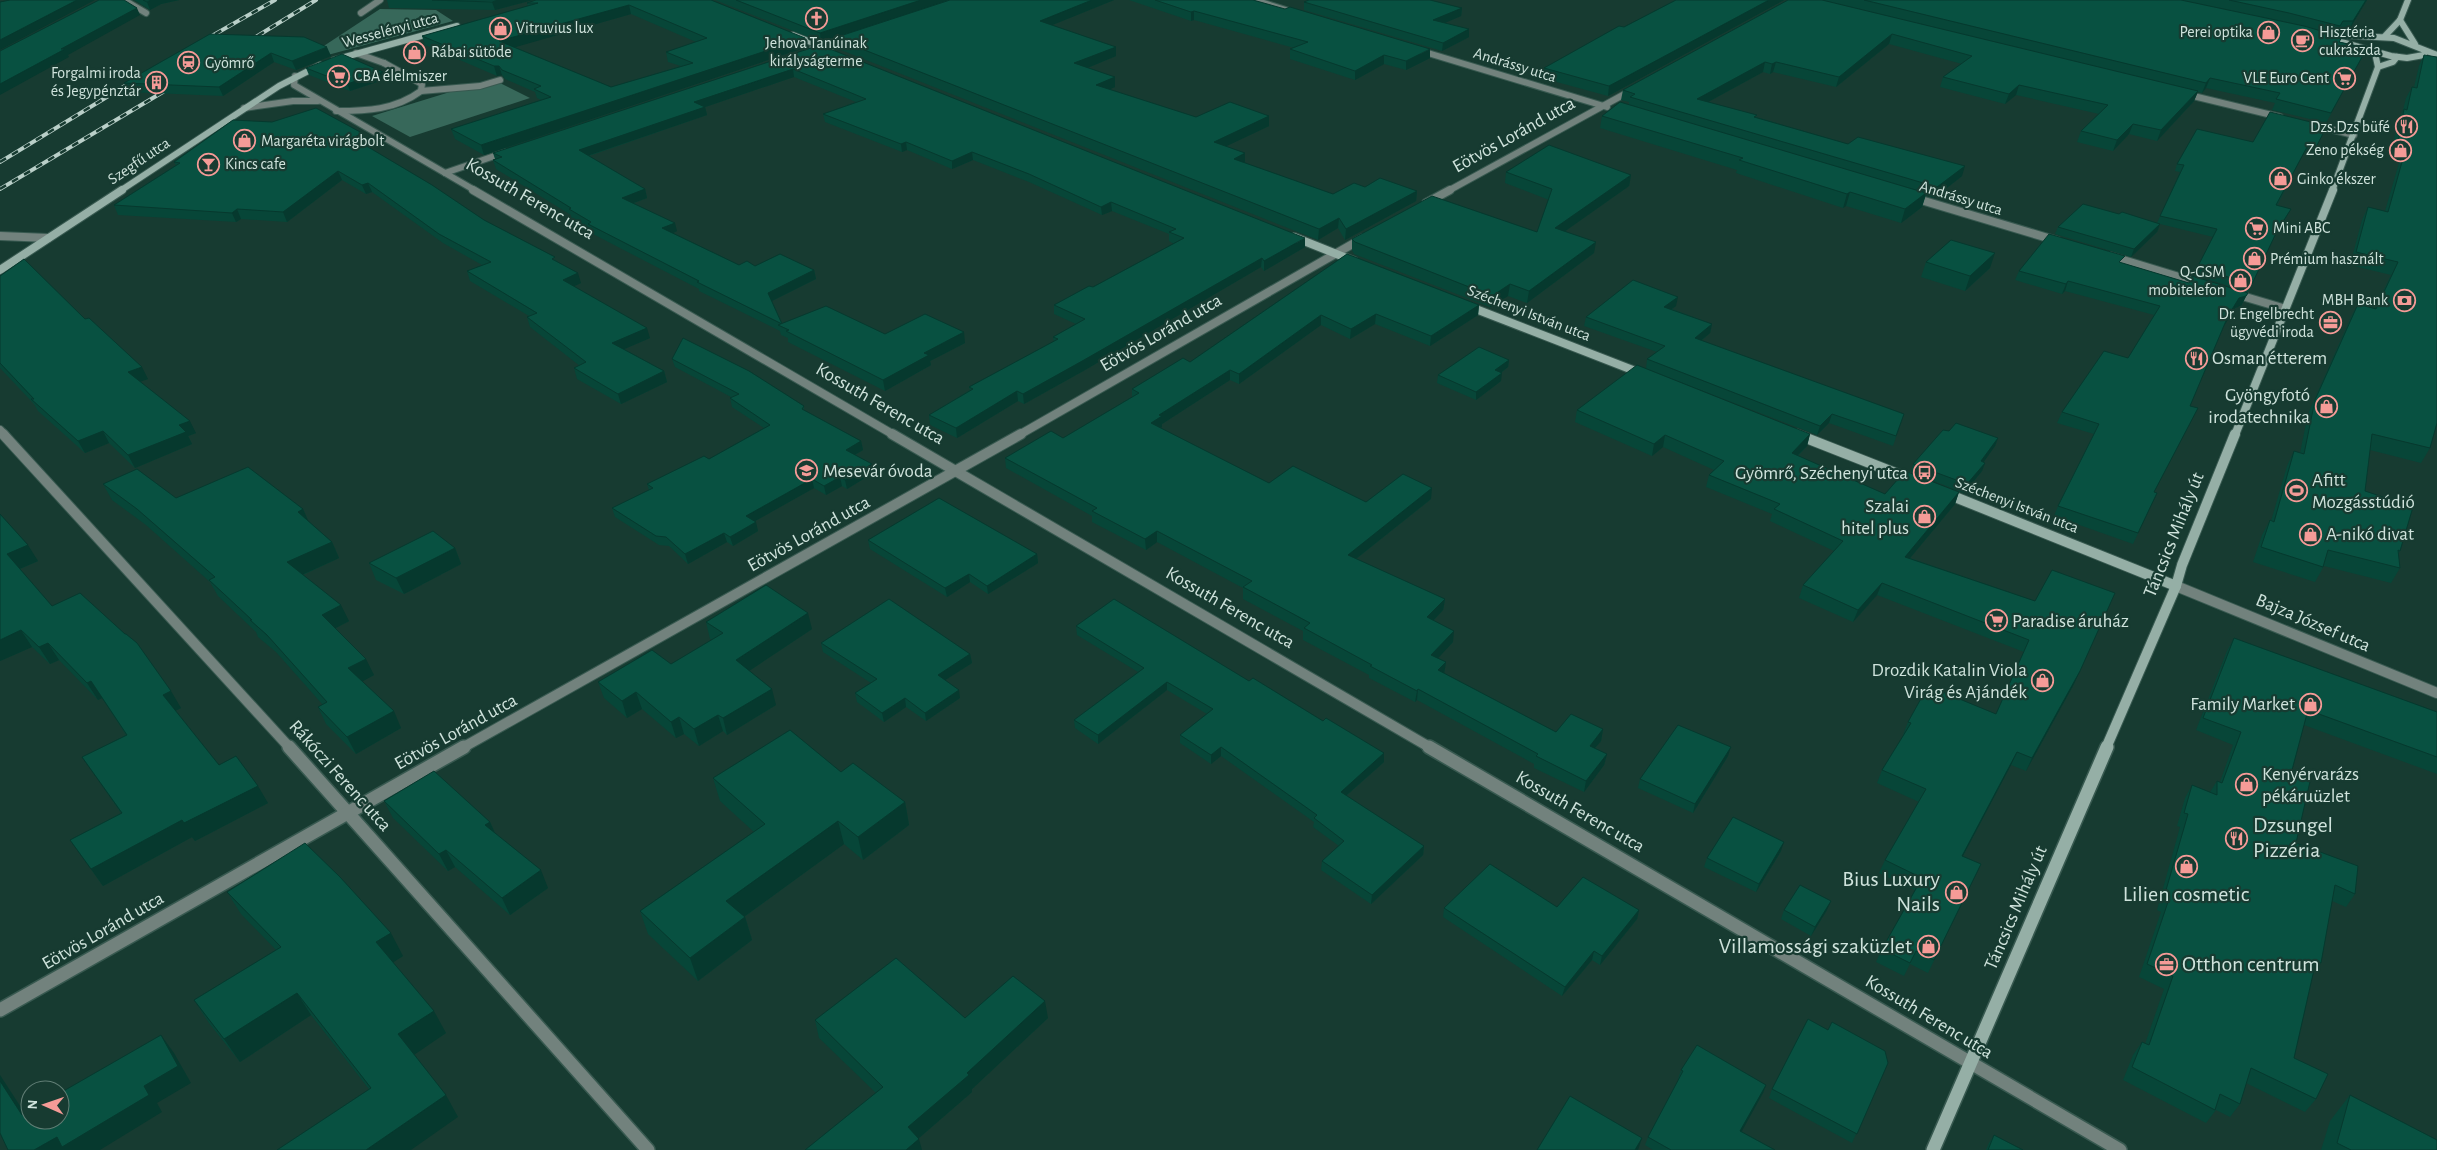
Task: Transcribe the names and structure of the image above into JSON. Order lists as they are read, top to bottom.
{
  "streets": {
    "street": [
      "Wesselényi utca",
      "Andrássy utca",
      "Eötvös Loránd utca",
      "Szegfű utca",
      "Kossuth Ferenc utca",
      "Széchenyi István utca",
      "Táncsics Mihály út",
      "Bajza József utca",
      "Rákóczi Ferenc utca"
    ]
  },
  "crossings": [
    ["Wesselényi utca", "Szegfű utca"],
    ["Wesselényi utca", "Kossuth Ferenc utca"],
    ["Andrássy utca", "Eötvös Loránd utca"],
    ["Eötvös Loránd utca", "Kossuth Ferenc utca"],
    ["Eötvös Loránd utca", "Rákóczi Ferenc utca"],
    ["Szegfű utca", "Kossuth Ferenc utca"],
    ["Kossuth Ferenc utca", "Táncsics Mihály út"],
    ["Széchenyi István utca", "Táncsics Mihály út"],
    ["Széchenyi István utca", "Bajza József utca"],
    ["Táncsics Mihály út", "Bajza József utca"]
  ],
  "places": {
    "church": ["Jehova Tanúinak királyságterme"],
    "shop": [
      "Vitruvius lux",
      "Perei optika",
      "Rábai sütöde",
      "Margaréta virágbolt",
      "Zeno pékség",
      "Ginko ékszer",
      "Prémium használt",
      "Q-GSM mobitelefon",
      "Gyöngyfotó irodatechnika",
      "Szalai hitel plus",
      "A-nikó divat",
      "Drozdik Katalin Viola Virág és Ajándék",
      "Family Market",
      "Kenyérvarázs pékáruüzlet",
      "Lilien cosmetic",
      "Bius Luxury Nails",
      "Villamossági szaküzlet"
    ],
    "cafe": ["Hisztéria cukrászda"],
    "station": ["Gyömrő"],
    "supermarket": [
      "CBA élelmiszer",
      "VLE Euro Cent",
      "Mini ABC",
      "Paradise áruház"
    ],
    "building": ["Forgalmi iroda és Jegypénztár"],
    "restaurant": ["Dzs.Dzs büfé", "Osman étterem", "Dzsungel Pizzéria"],
    "bar": ["Kincs cafe"],
    "bank": ["MBH Bank"],
    "office": ["Dr. Engelbrecht ügyvédi iroda", "Otthon centrum"],
    "school or university": ["Mesevár óvoda"],
    "bus stop": ["Gyömrő, Széchenyi utca"],
    "sports": ["Afitt Mozgásstúdió"]
  },
  "north": "left"
}
